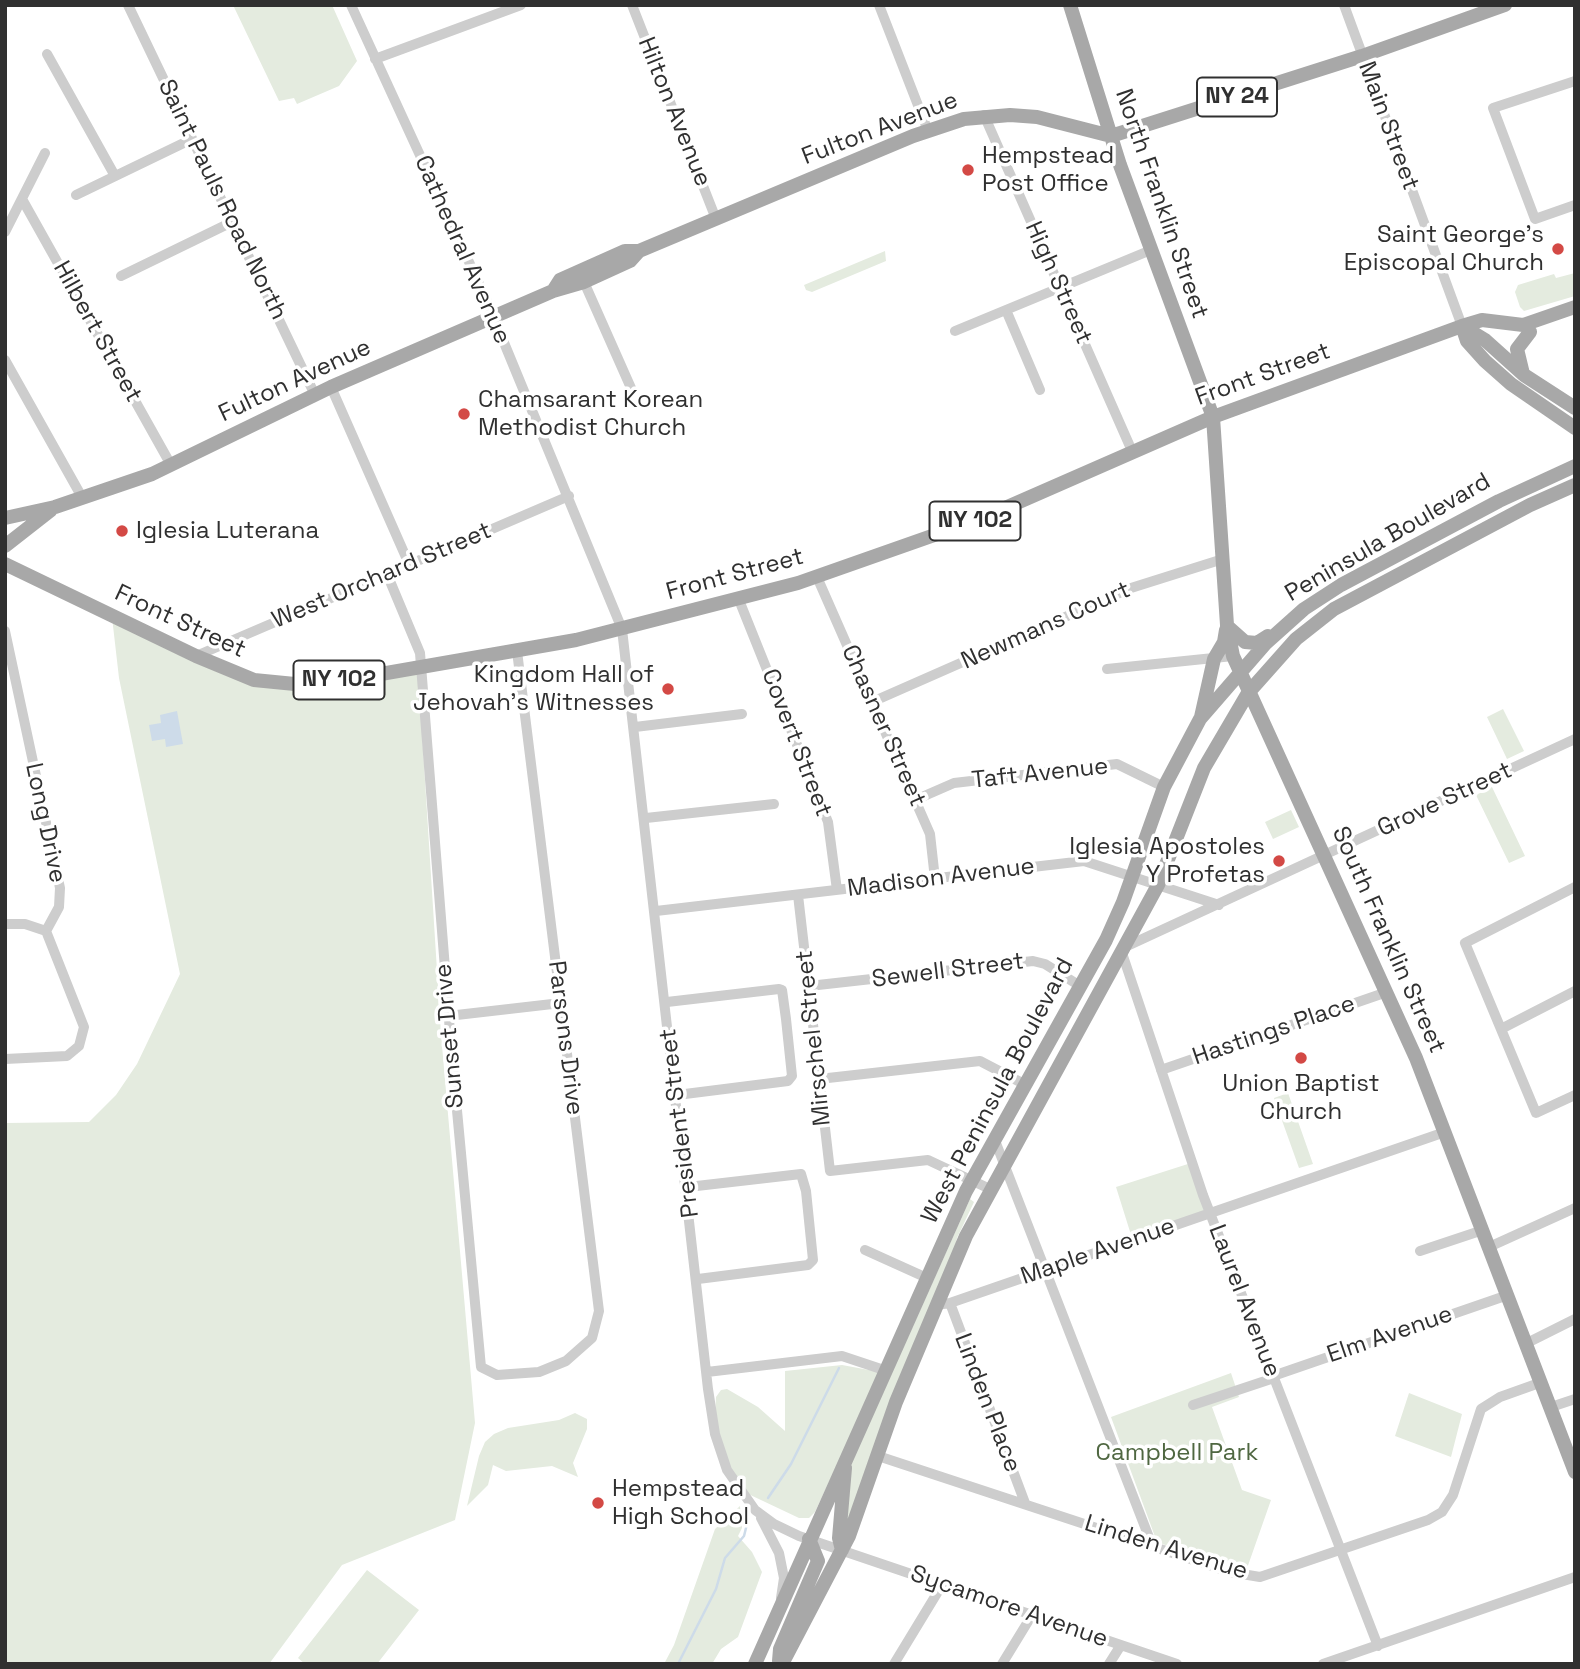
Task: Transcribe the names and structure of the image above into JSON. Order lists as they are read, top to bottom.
{
  "streets": {
    "main road": [
      "NY 24",
      "Fulton Avenue",
      "North Franklin Street",
      "Front Street",
      "NY 102",
      "Peninsula Boulevard",
      "South Franklin Street",
      "West Peninsula Boulevard"
    ],
    "street": [
      "Hilton Avenue",
      "Main Street",
      "Saint Pauls Road North",
      "Cathedral Avenue",
      "High Street",
      "Hilbert Street",
      "West Orchard Street",
      "Newmans Court",
      "Chasner Street",
      "Covert Street",
      "Taft Avenue",
      "Grove Street",
      "Long Drive",
      "Madison Avenue",
      "Sewell Street",
      "Hastings Place",
      "Sunset Drive",
      "Parsons Drive",
      "Mirschel Street",
      "President Street",
      "Maple Avenue",
      "Laurel Avenue",
      "Elm Avenue",
      "Linden Place",
      "Linden Avenue",
      "Sycamore Avenue"
    ]
  },
  "crossings": [
    ["NY 24", "Main Street"],
    ["NY 24", "Fulton Avenue"],
    ["NY 24", "North Franklin Street"],
    ["Hilton Avenue", "Fulton Avenue"],
    ["Main Street", "Front Street"],
    ["Fulton Avenue", "Saint Pauls Road North"],
    ["Fulton Avenue", "North Franklin Street"],
    ["Fulton Avenue", "Cathedral Avenue"],
    ["Fulton Avenue", "High Street"],
    ["Fulton Avenue", "Hilbert Street"],
    ["North Franklin Street", "Front Street"],
    ["North Franklin Street", "South Franklin Street"],
    ["Cathedral Avenue", "Front Street"],
    ["Cathedral Avenue", "West Orchard Street"],
    ["Cathedral Avenue", "President Street"],
    ["High Street", "Front Street"],
    ["Front Street", "West Orchard Street"],
    ["Front Street", "Chasner Street"],
    ["Front Street", "Covert Street"],
    ["Front Street", "South Franklin Street"],
    ["Front Street", "Sunset Drive"],
    ["Front Street", "Parsons Drive"],
    ["Front Street", "President Street"],
    ["Peninsula Boulevard", "South Franklin Street"],
    ["Peninsula Boulevard", "West Peninsula Boulevard"],
    ["West Orchard Street", "Sunset Drive"],
    ["Newmans Court", "Chasner Street"],
    ["Newmans Court", "South Franklin Street"],
    ["Chasner Street", "Taft Avenue"],
    ["Chasner Street", "Madison Avenue"],
    ["Covert Street", "Madison Avenue"],
    ["Taft Avenue", "West Peninsula Boulevard"],
    ["Grove Street", "Madison Avenue"],
    ["Grove Street", "South Franklin Street"],
    ["Grove Street", "West Peninsula Boulevard"],
    ["Grove Street", "Laurel Avenue"],
    ["Madison Avenue", "Mirschel Street"],
    ["Madison Avenue", "West Peninsula Boulevard"],
    ["Madison Avenue", "President Street"],
    ["South Franklin Street", "Hastings Place"],
    ["South Franklin Street", "West Peninsula Boulevard"],
    ["South Franklin Street", "Maple Avenue"],
    ["South Franklin Street", "Elm Avenue"],
    ["South Franklin Street", "Linden Avenue"],
    ["Sewell Street", "Mirschel Street"],
    ["Sewell Street", "West Peninsula Boulevard"],
    ["Hastings Place", "Laurel Avenue"],
    ["Sunset Drive", "Parsons Drive"],
    ["Mirschel Street", "West Peninsula Boulevard"],
    ["West Peninsula Boulevard", "President Street"],
    ["West Peninsula Boulevard", "Maple Avenue"],
    ["West Peninsula Boulevard", "Laurel Avenue"],
    ["West Peninsula Boulevard", "Linden Place"],
    ["West Peninsula Boulevard", "Linden Avenue"],
    ["West Peninsula Boulevard", "Sycamore Avenue"],
    ["President Street", "Sycamore Avenue"],
    ["Maple Avenue", "Laurel Avenue"],
    ["Maple Avenue", "Linden Place"],
    ["Laurel Avenue", "Elm Avenue"],
    ["Laurel Avenue", "Linden Avenue"],
    ["Linden Place", "Linden Avenue"]
  ],
  "parks": ["Campbell Park"],
  "places": [
    "Hempstead Post Office",
    "Saint George's Episcopal Church",
    "Chamsarant Korean Methodist Church",
    "Iglesia Luterana",
    "Kingdom Hall of Jehovah’s Witnesses",
    "Iglesia Apostoles Y Profetas",
    "Union Baptist Church",
    "Hempstead High School"
  ]
}
